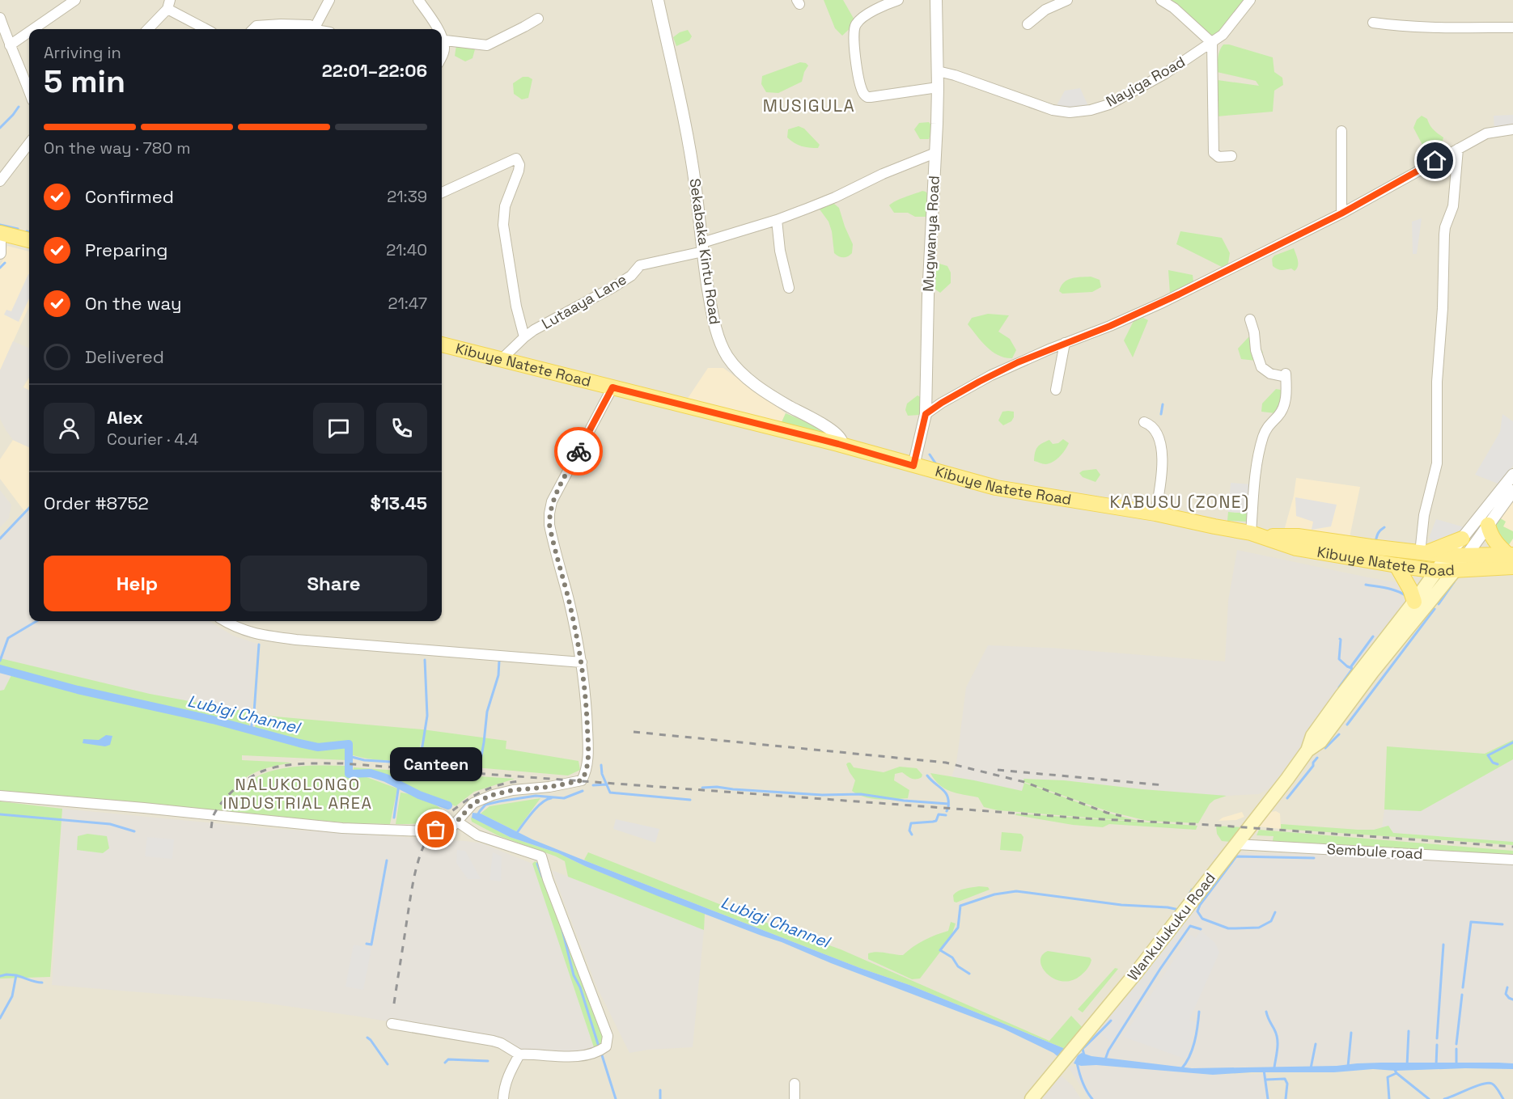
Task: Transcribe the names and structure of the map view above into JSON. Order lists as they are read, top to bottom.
{
  "streets": {
    "main road": ["Kibuye Natete Road", "Wankulukuku Road"],
    "street": [
      "Nayiga Road",
      "Mugwanya Road",
      "Sekabaka Kintu Road",
      "Lutaaya Lane",
      "Sembule road"
    ]
  },
  "crossings": [
    ["Nayiga Road", "Mugwanya Road"],
    ["Mugwanya Road", "Lutaaya Lane"],
    ["Mugwanya Road", "Kibuye Natete Road"],
    ["Sekabaka Kintu Road", "Lutaaya Lane"],
    ["Sekabaka Kintu Road", "Kibuye Natete Road"],
    ["Lutaaya Lane", "Kibuye Natete Road"],
    ["Kibuye Natete Road", "Wankulukuku Road"],
    ["Sembule road", "Wankulukuku Road"]
  ],
  "districts": ["MUSIGULA", "KABUSU (ZONE)", "NALUKOLONGO INDUSTRIAL AREA"],
  "water": ["Lubigi Channel"],
  "places": ["Canteen"],
  "page": {
    "heading": ["5 min", "Arriving in", "22:01–22:06"],
    "panel": [
      "Alex",
      "Courier · 4.4",
      "Order #8752",
      "$13.45"
    ],
    "bar": "On the way · 780 m",
    "list": [
      ["Confirmed", "21:39"],
      ["Preparing", "21:40"],
      ["On the way", "21:47"],
      "Delivered"
    ],
    "buttons": ["Help", "Share"],
    "bubble": "Canteen"
  }
}
